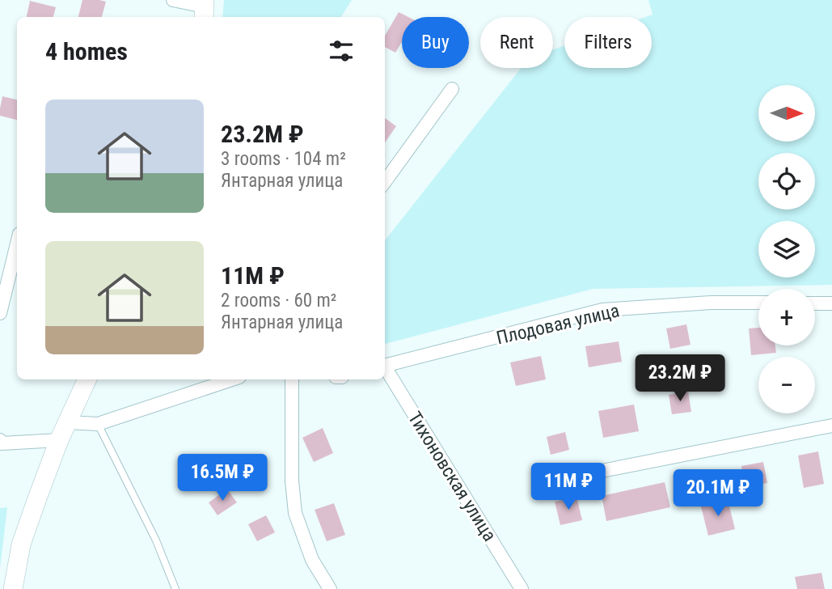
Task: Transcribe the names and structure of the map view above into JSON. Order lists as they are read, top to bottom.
{
  "streets": {
    "street": ["Плодовая улица", "Тихоновская улица"]
  },
  "north": "right",
  "page": {
    "chip": ["Buy", "Rent", "Filters"],
    "heading": "4 homes",
    "map_buttons": ["+", "−"],
    "list": [
      {
        "name": "23.2M ₽",
        "note": "3 rooms · 104 m² · Янтарная улица"
      },
      {
        "name": "11M ₽",
        "note": "2 rooms · 60 m² · Янтарная улица"
      }
    ],
    "price": [
      "23.2M ₽",
      "16.5M ₽",
      "11M ₽",
      "20.1M ₽"
    ]
  }
}
